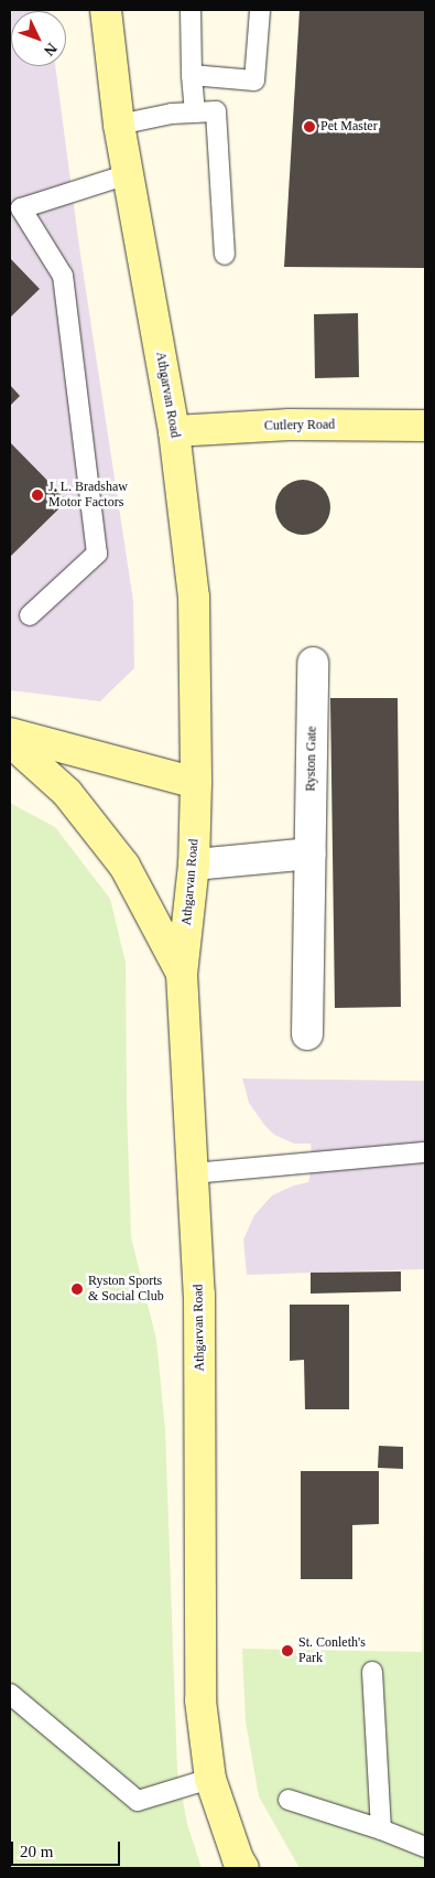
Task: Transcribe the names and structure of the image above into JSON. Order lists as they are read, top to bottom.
{
  "streets": {
    "main road": ["Athgarvan Road", "Cutlery Road"],
    "street": ["Ryston Gate"]
  },
  "crossings": [
    ["Athgarvan Road", "Cutlery Road"]
  ],
  "places": [
    "Pet Master",
    "J. L. Bradshaw Motor Factors",
    "Ryston Sports & Social Club",
    "St. Conleth's Park"
  ],
  "scale_bar": "20 m",
  "north": "bottom right"
}
